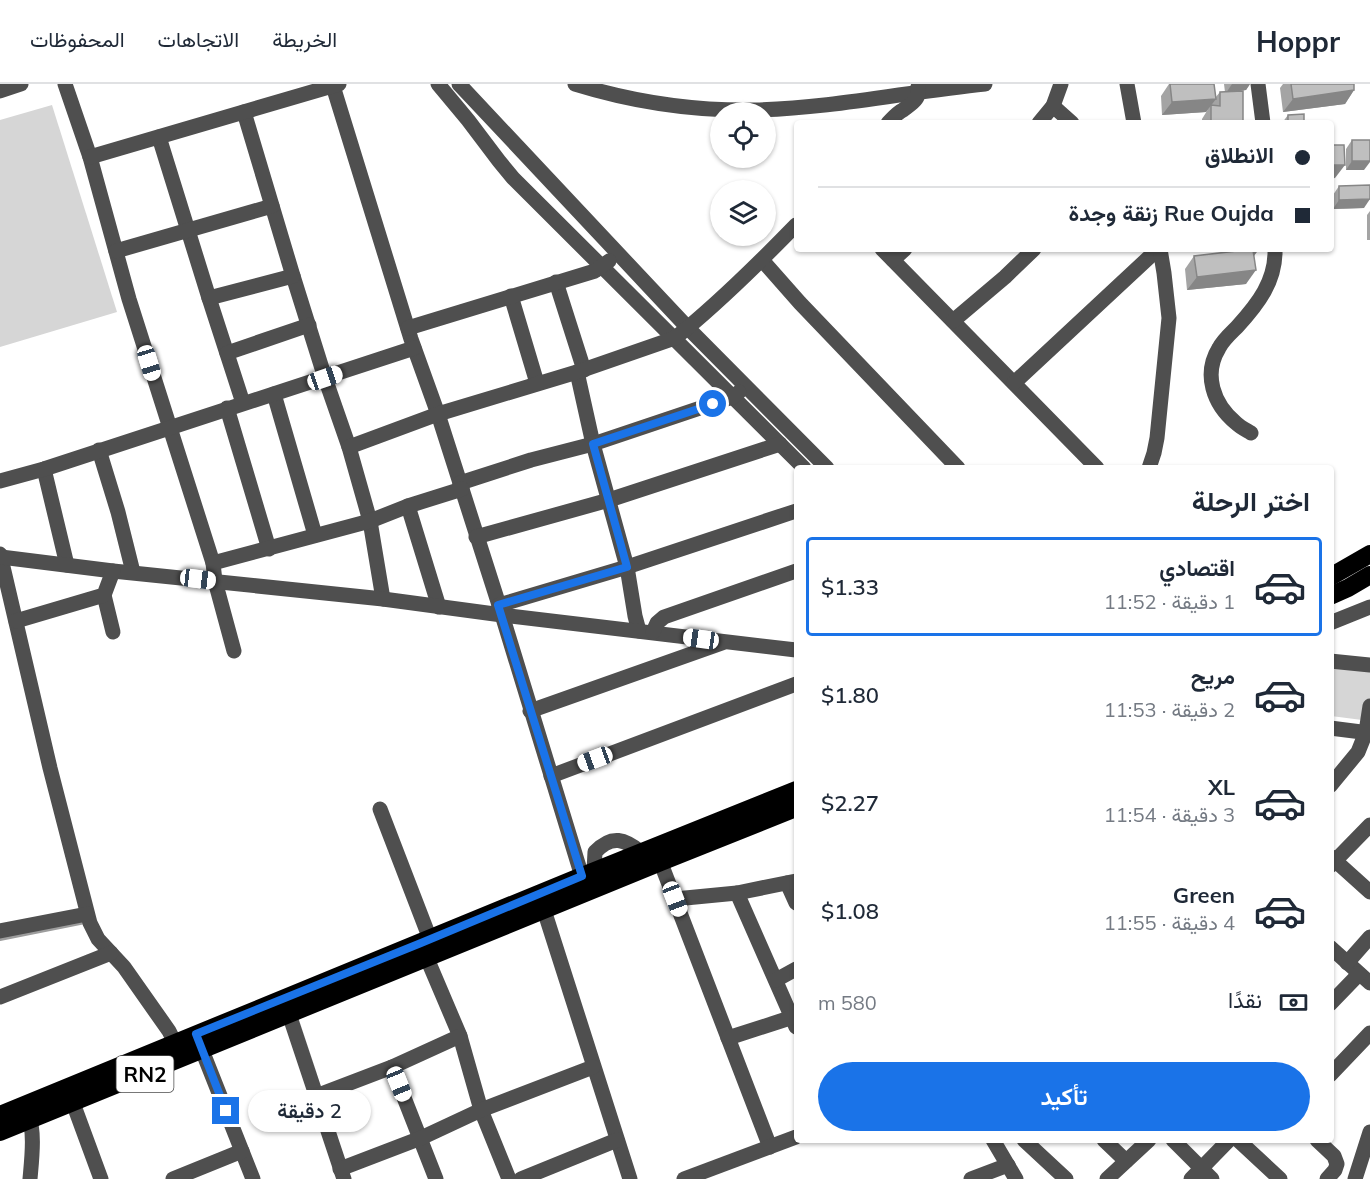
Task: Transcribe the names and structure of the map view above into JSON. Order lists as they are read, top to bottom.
{
  "streets": {
    "highway": ["RN2"]
  },
  "page": {
    "header": "Hoppr",
    "nav": ["الخريطة", "الاتجاهات", "المحفوظات"],
    "banner": ["الانطلاق", "Rue Oujda زنقة وجدة"],
    "heading": "اختر الرحلة",
    "list": [
      {
        "name": "اقتصادي",
        "note": "1 دقيقة · 11:52",
        "value": "$1.33"
      },
      {
        "name": "مريح",
        "note": "2 دقيقة · 11:53",
        "value": "$1.80"
      },
      {
        "name": "XL",
        "note": "3 دقيقة · 11:54",
        "value": "$2.27"
      },
      {
        "name": "Green",
        "note": "4 دقيقة · 11:55",
        "value": "$1.08"
      }
    ],
    "pay": ["نقدًا", "580 m"],
    "buttons": "تأكيد",
    "bubble": "2 دقيقة"
  }
}
